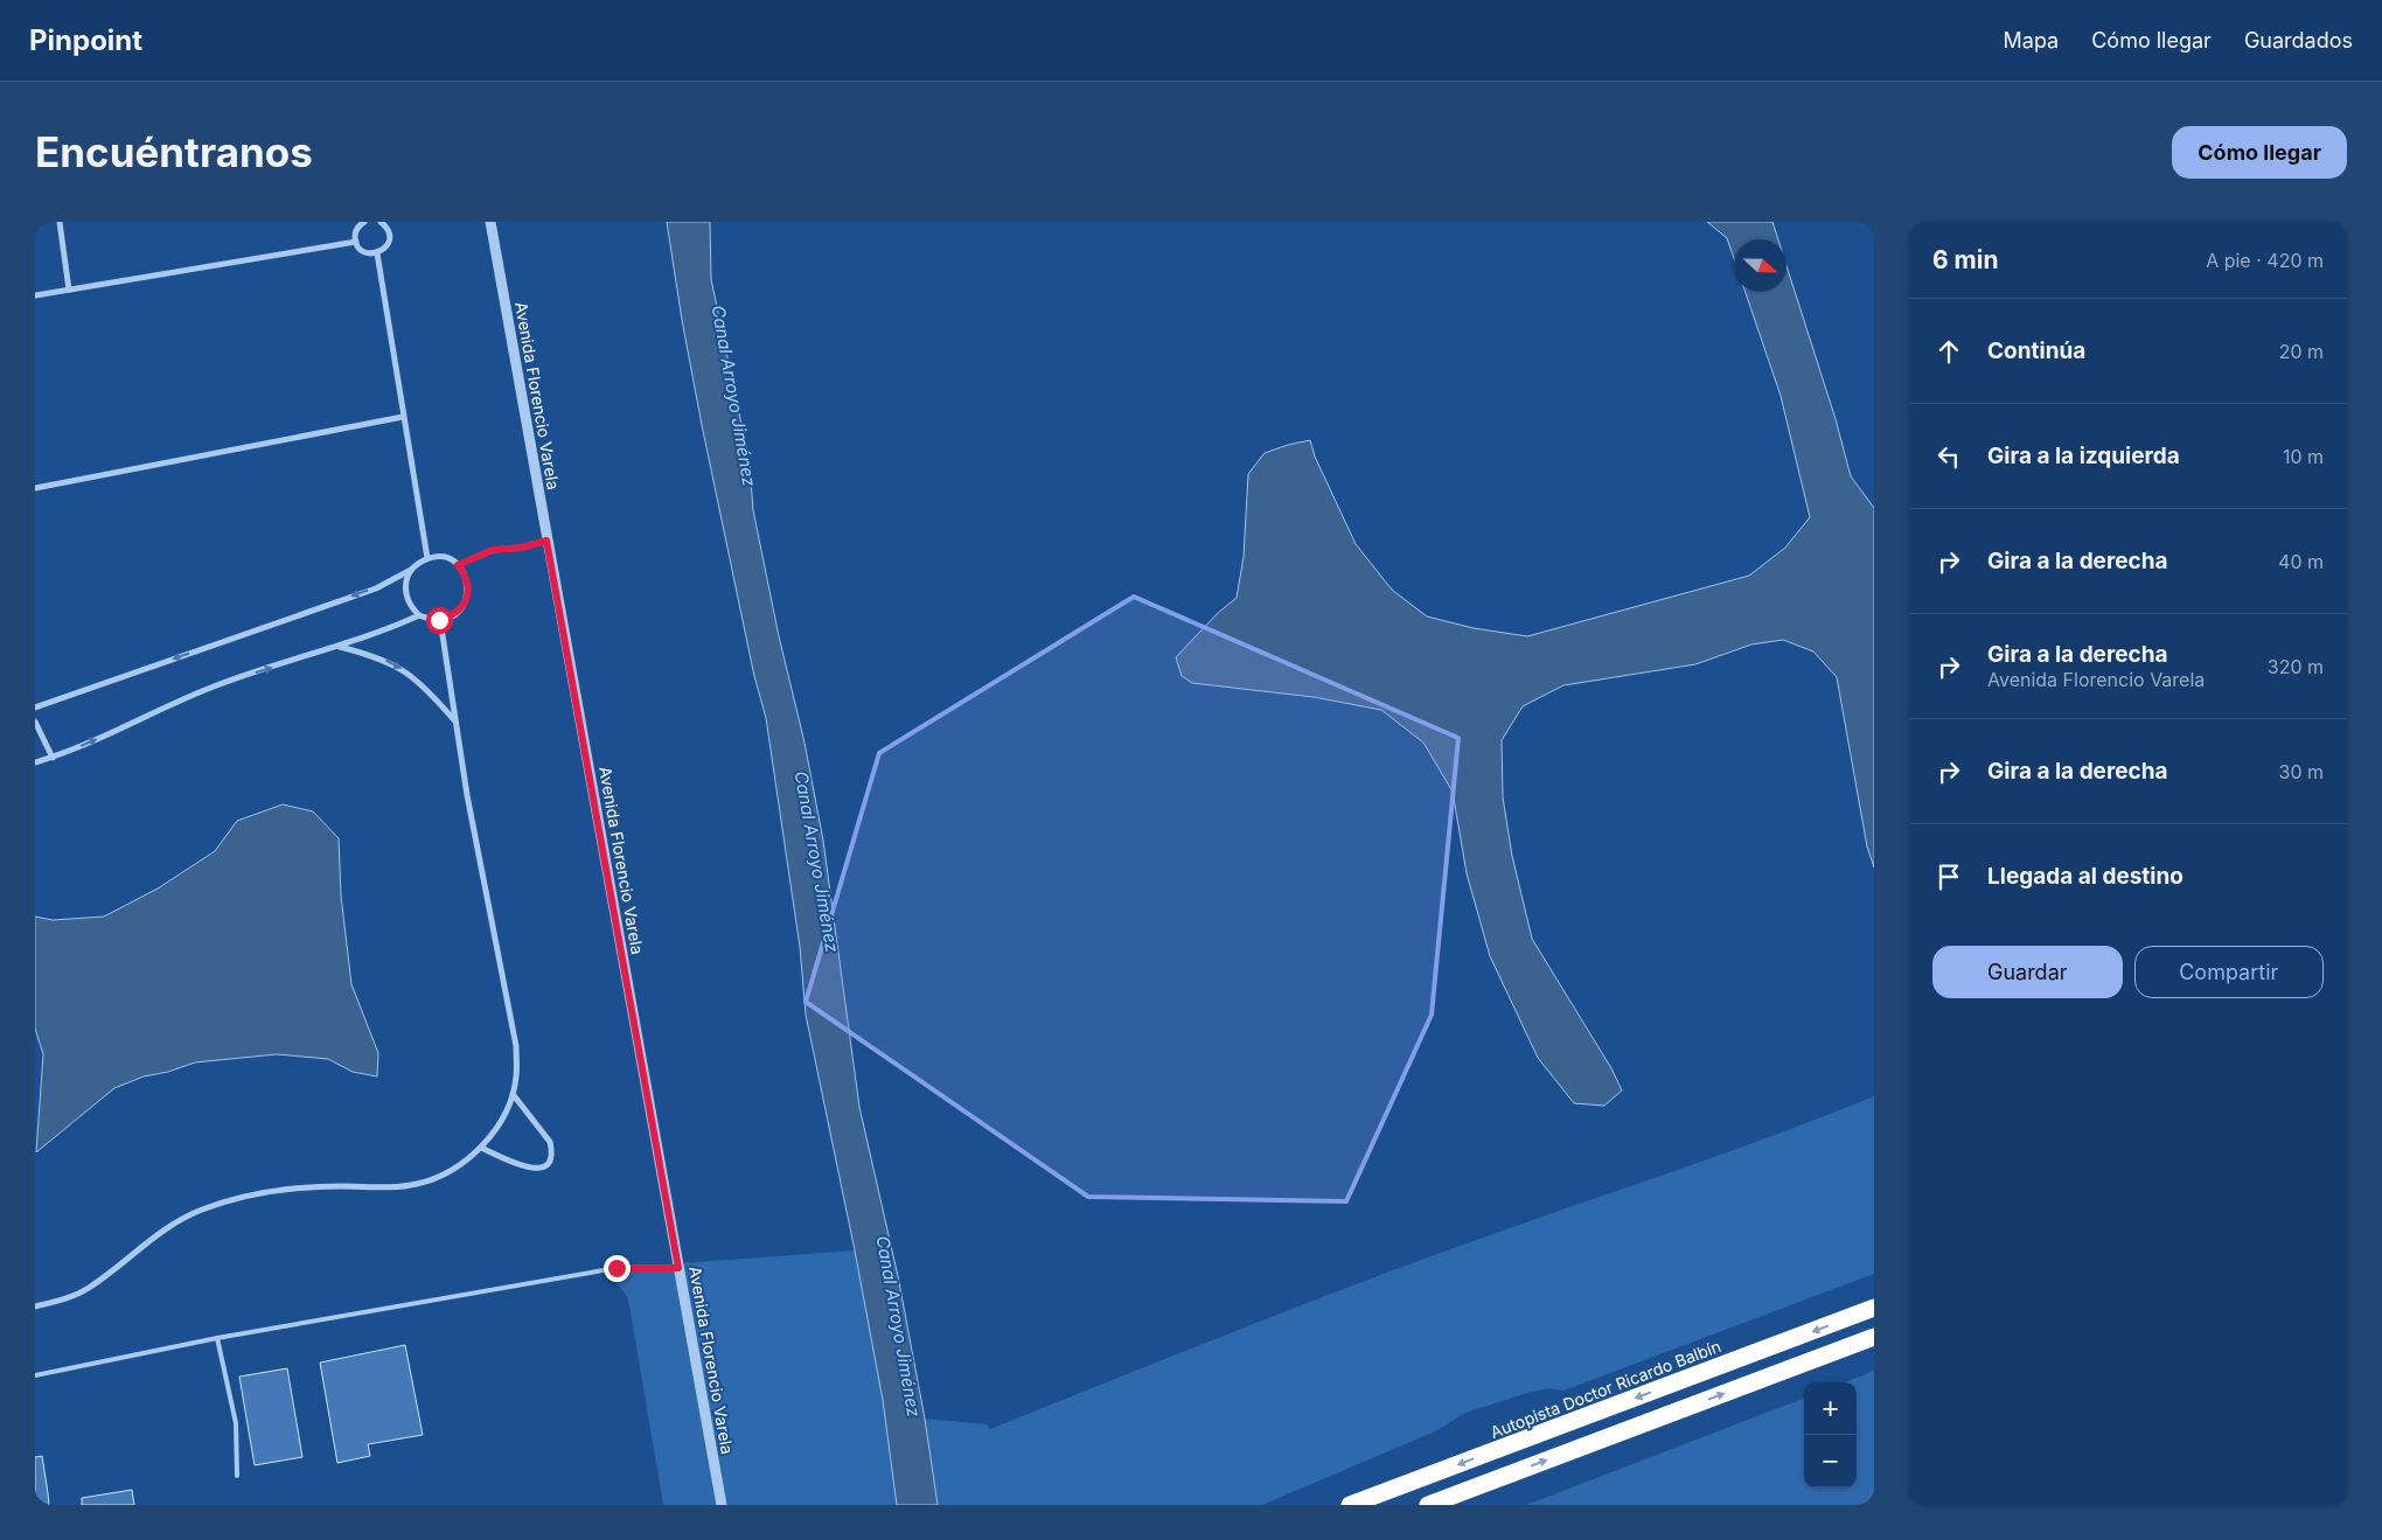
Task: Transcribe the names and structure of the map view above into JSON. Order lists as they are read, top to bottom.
{
  "streets": {
    "highway": ["Autopista Doctor Ricardo Balbín"],
    "street": ["Avenida Florencio Varela"]
  },
  "water": ["Canal Arroyo Jiménez"],
  "north": "right",
  "page": {
    "header": "Pinpoint",
    "nav": ["Mapa", "Cómo llegar", "Guardados"],
    "buttons": [
      "Cómo llegar",
      ["Guardar", "Compartir"]
    ],
    "title": "Encuéntranos",
    "heading": ["6 min", "A pie · 420 m"],
    "list": [
      ["Continúa", "20 m"],
      ["Gira a la izquierda", "10 m"],
      ["Gira a la derecha", "40 m"],
      ["Gira a la derecha", "Avenida Florencio Varela", "320 m"],
      ["Gira a la derecha", "30 m"],
      "Llegada al destino"
    ],
    "map_buttons": ["+", "−"]
  }
}
